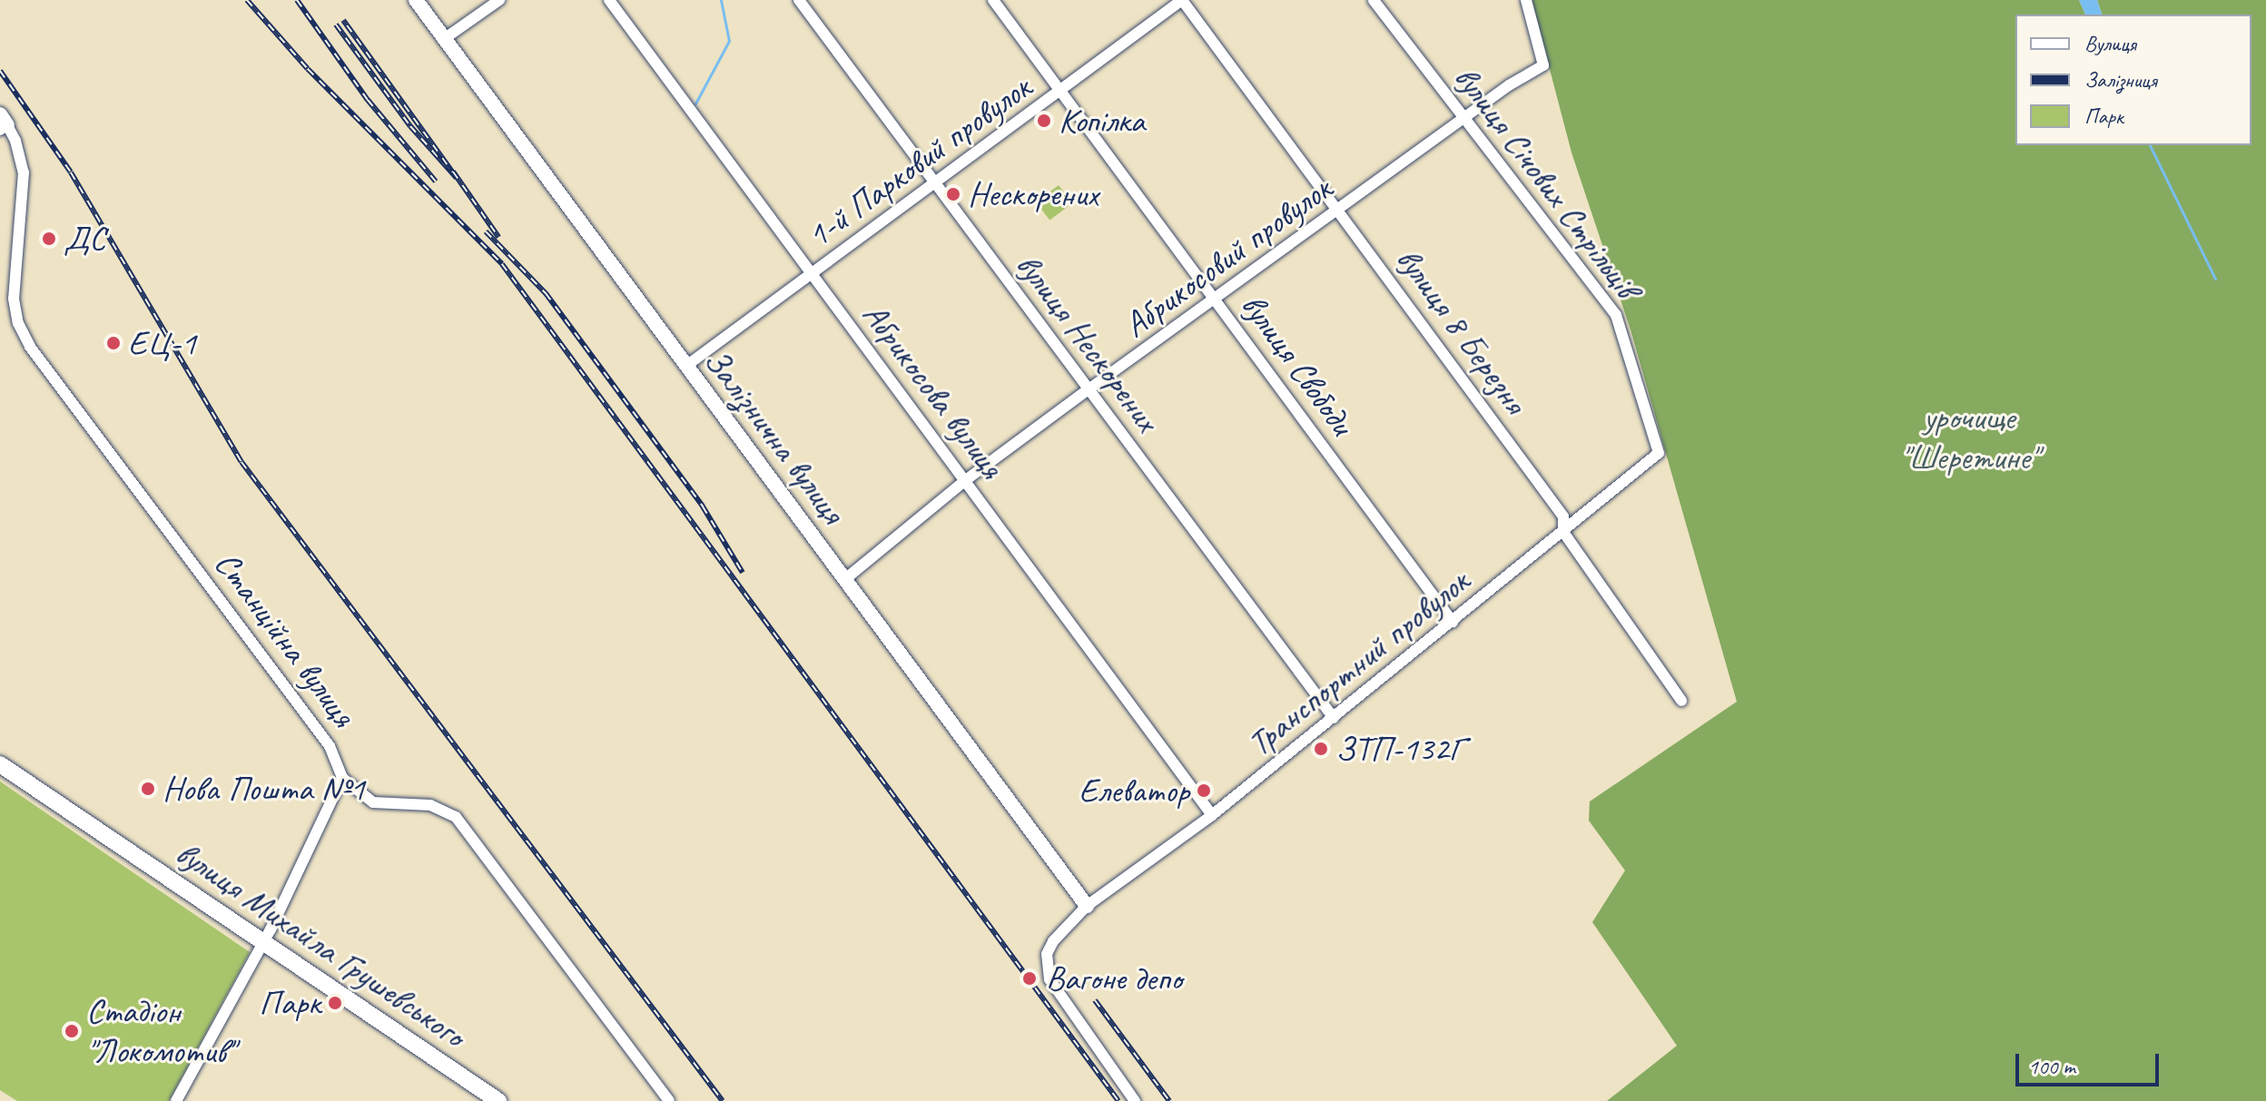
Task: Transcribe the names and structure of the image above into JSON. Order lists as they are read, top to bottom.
{
  "streets": {
    "main road": ["вулиця Михайла Грушевського"],
    "street": [
      "1-й Парковий провулок",
      "вулиця Січових Стрільців",
      "Абрикосовий провулок",
      "вулиця 8 Березня",
      "вулиця Нескорених",
      "вулиця Свободи",
      "Абрикосова вулиця",
      "Залізнична вулиця",
      "Станційна вулиця",
      "Транспортний провулок"
    ]
  },
  "crossings": [
    ["1-й Парковий провулок", "вулиця 8 Березня"],
    ["1-й Парковий провулок", "вулиця Нескорених"],
    ["1-й Парковий провулок", "вулиця Свободи"],
    ["1-й Парковий провулок", "Абрикосова вулиця"],
    ["1-й Парковий провулок", "Залізнична вулиця"],
    ["вулиця Січових Стрільців", "Абрикосовий провулок"],
    ["вулиця Січових Стрільців", "Транспортний провулок"],
    ["Абрикосовий провулок", "вулиця 8 Березня"],
    ["Абрикосовий провулок", "вулиця Нескорених"],
    ["Абрикосовий провулок", "вулиця Свободи"],
    ["Абрикосовий провулок", "Абрикосова вулиця"],
    ["Абрикосовий провулок", "Залізнична вулиця"],
    ["вулиця 8 Березня", "Транспортний провулок"],
    ["вулиця Нескорених", "Транспортний провулок"],
    ["вулиця Свободи", "Транспортний провулок"],
    ["Абрикосова вулиця", "Транспортний провулок"],
    ["Залізнична вулиця", "Транспортний провулок"]
  ],
  "parks": ["урочище \"Шеретине\""],
  "places": [
    "Копілка",
    "Нескорених",
    "ДС",
    "ЕЦ-1",
    "ЗТП-132Г",
    "Нова Пошта №1",
    "Елеватор",
    "Вагоне депо",
    "Парк",
    "Стадіон \"Локомотив\""
  ],
  "legend": ["Вулиця", "Залізниця", "Парк"],
  "scale_bar": "100 m"
}
